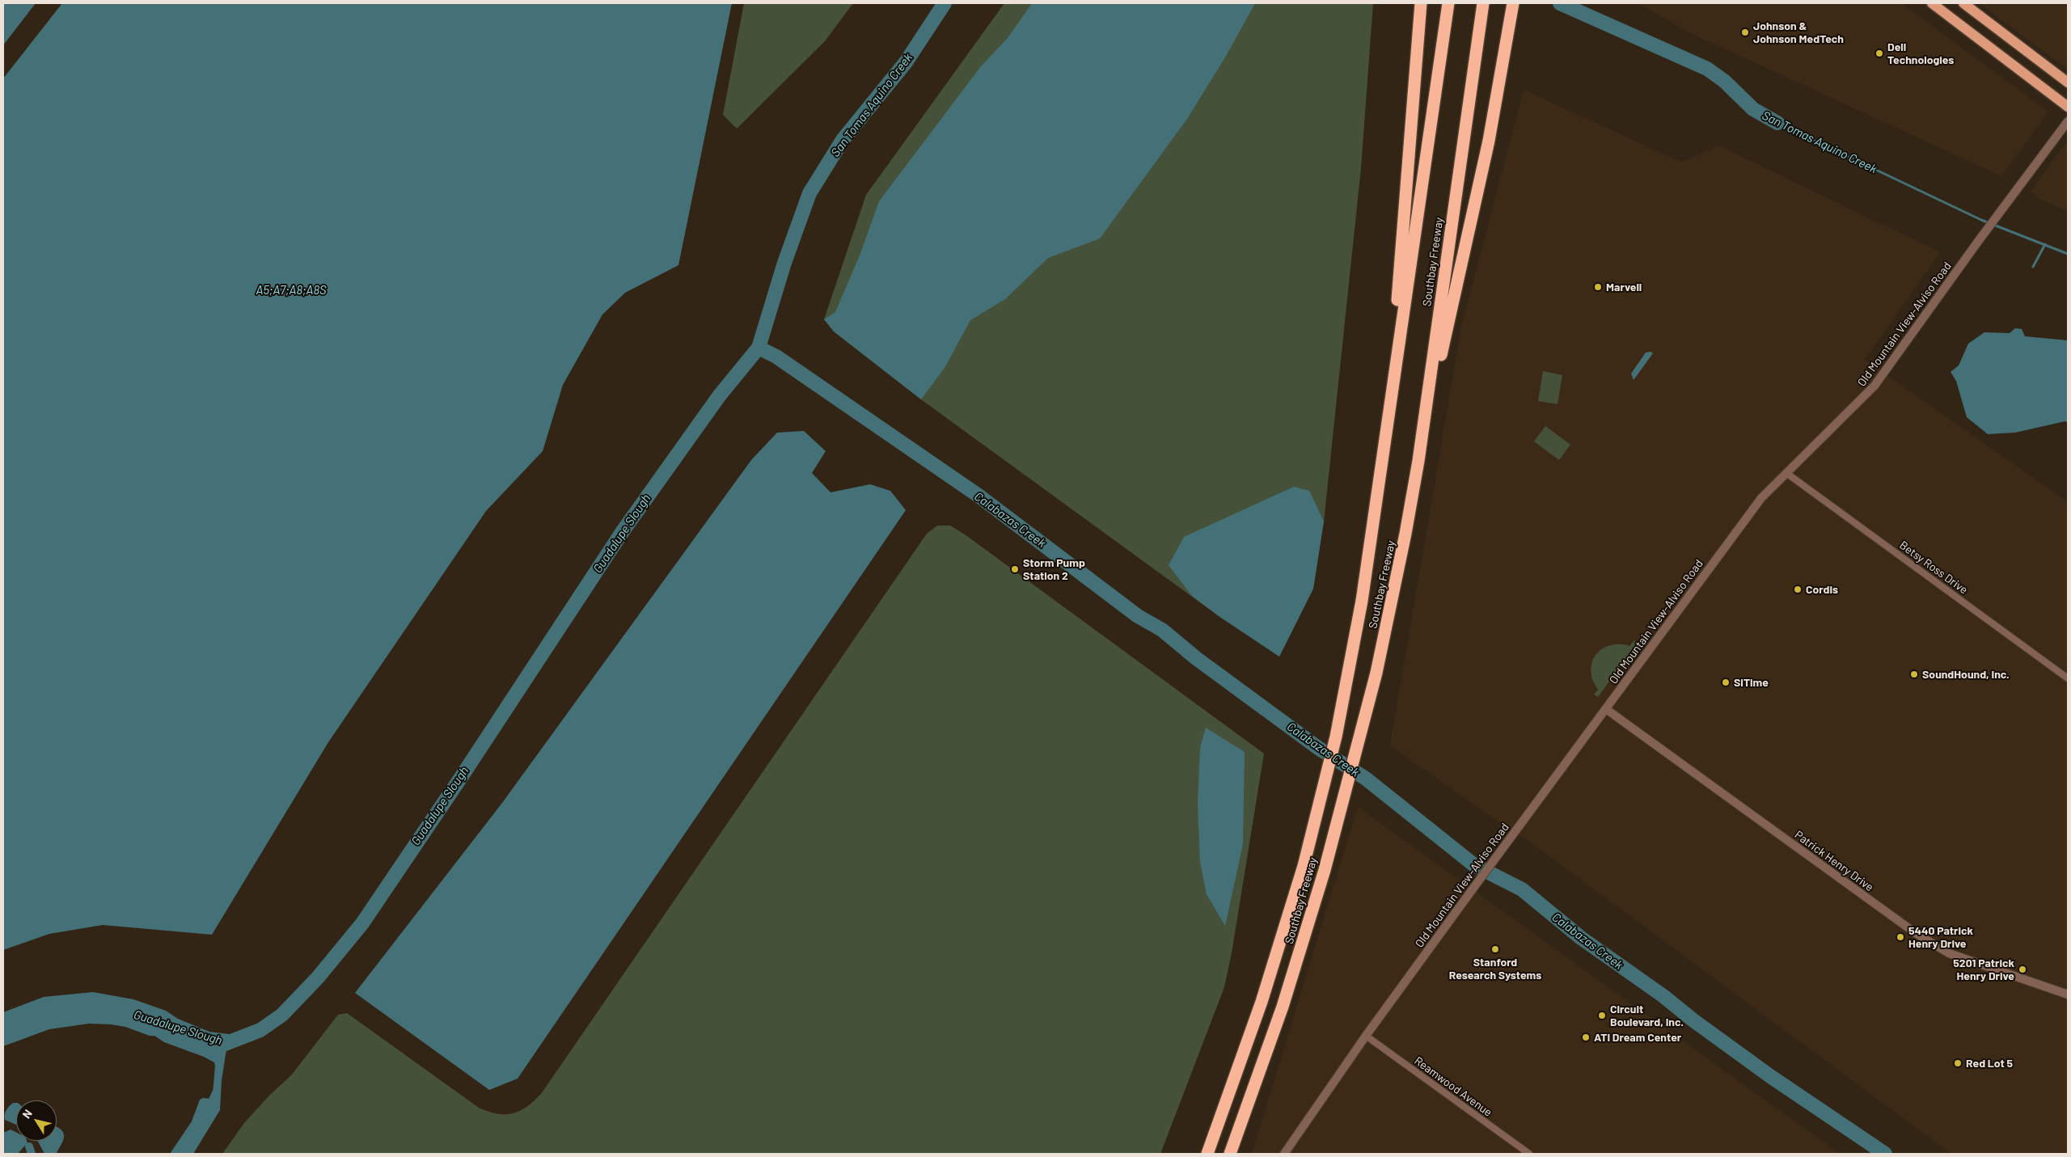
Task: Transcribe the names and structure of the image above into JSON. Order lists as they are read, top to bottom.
{
  "streets": {
    "highway": ["Southbay Freeway"],
    "street": [
      "Old Mountain View-Alviso Road",
      "Betsy Ross Drive",
      "Patrick Henry Drive",
      "Reamwood Avenue"
    ]
  },
  "crossings": [
    ["Old Mountain View-Alviso Road", "Betsy Ross Drive"],
    ["Old Mountain View-Alviso Road", "Patrick Henry Drive"],
    ["Old Mountain View-Alviso Road", "Reamwood Avenue"]
  ],
  "water": [
    "San Tomas Aquino Creek",
    "A5;A7;A8;A8S",
    "Calabazas Creek",
    "Guadalupe Slough"
  ],
  "places": [
    "Johnson & Johnson MedTech",
    "Dell Technologies",
    "Marvell",
    "Storm Pump Station 2",
    "Cordis",
    "SoundHound, Inc.",
    "SiTime",
    "5440 Patrick Henry Drive",
    "Stanford Research Systems",
    "5201 Patrick Henry Drive",
    "Circuit Boulevard, Inc.",
    "ATI Dream Center",
    "Red Lot 5"
  ],
  "north": "top left"
}
